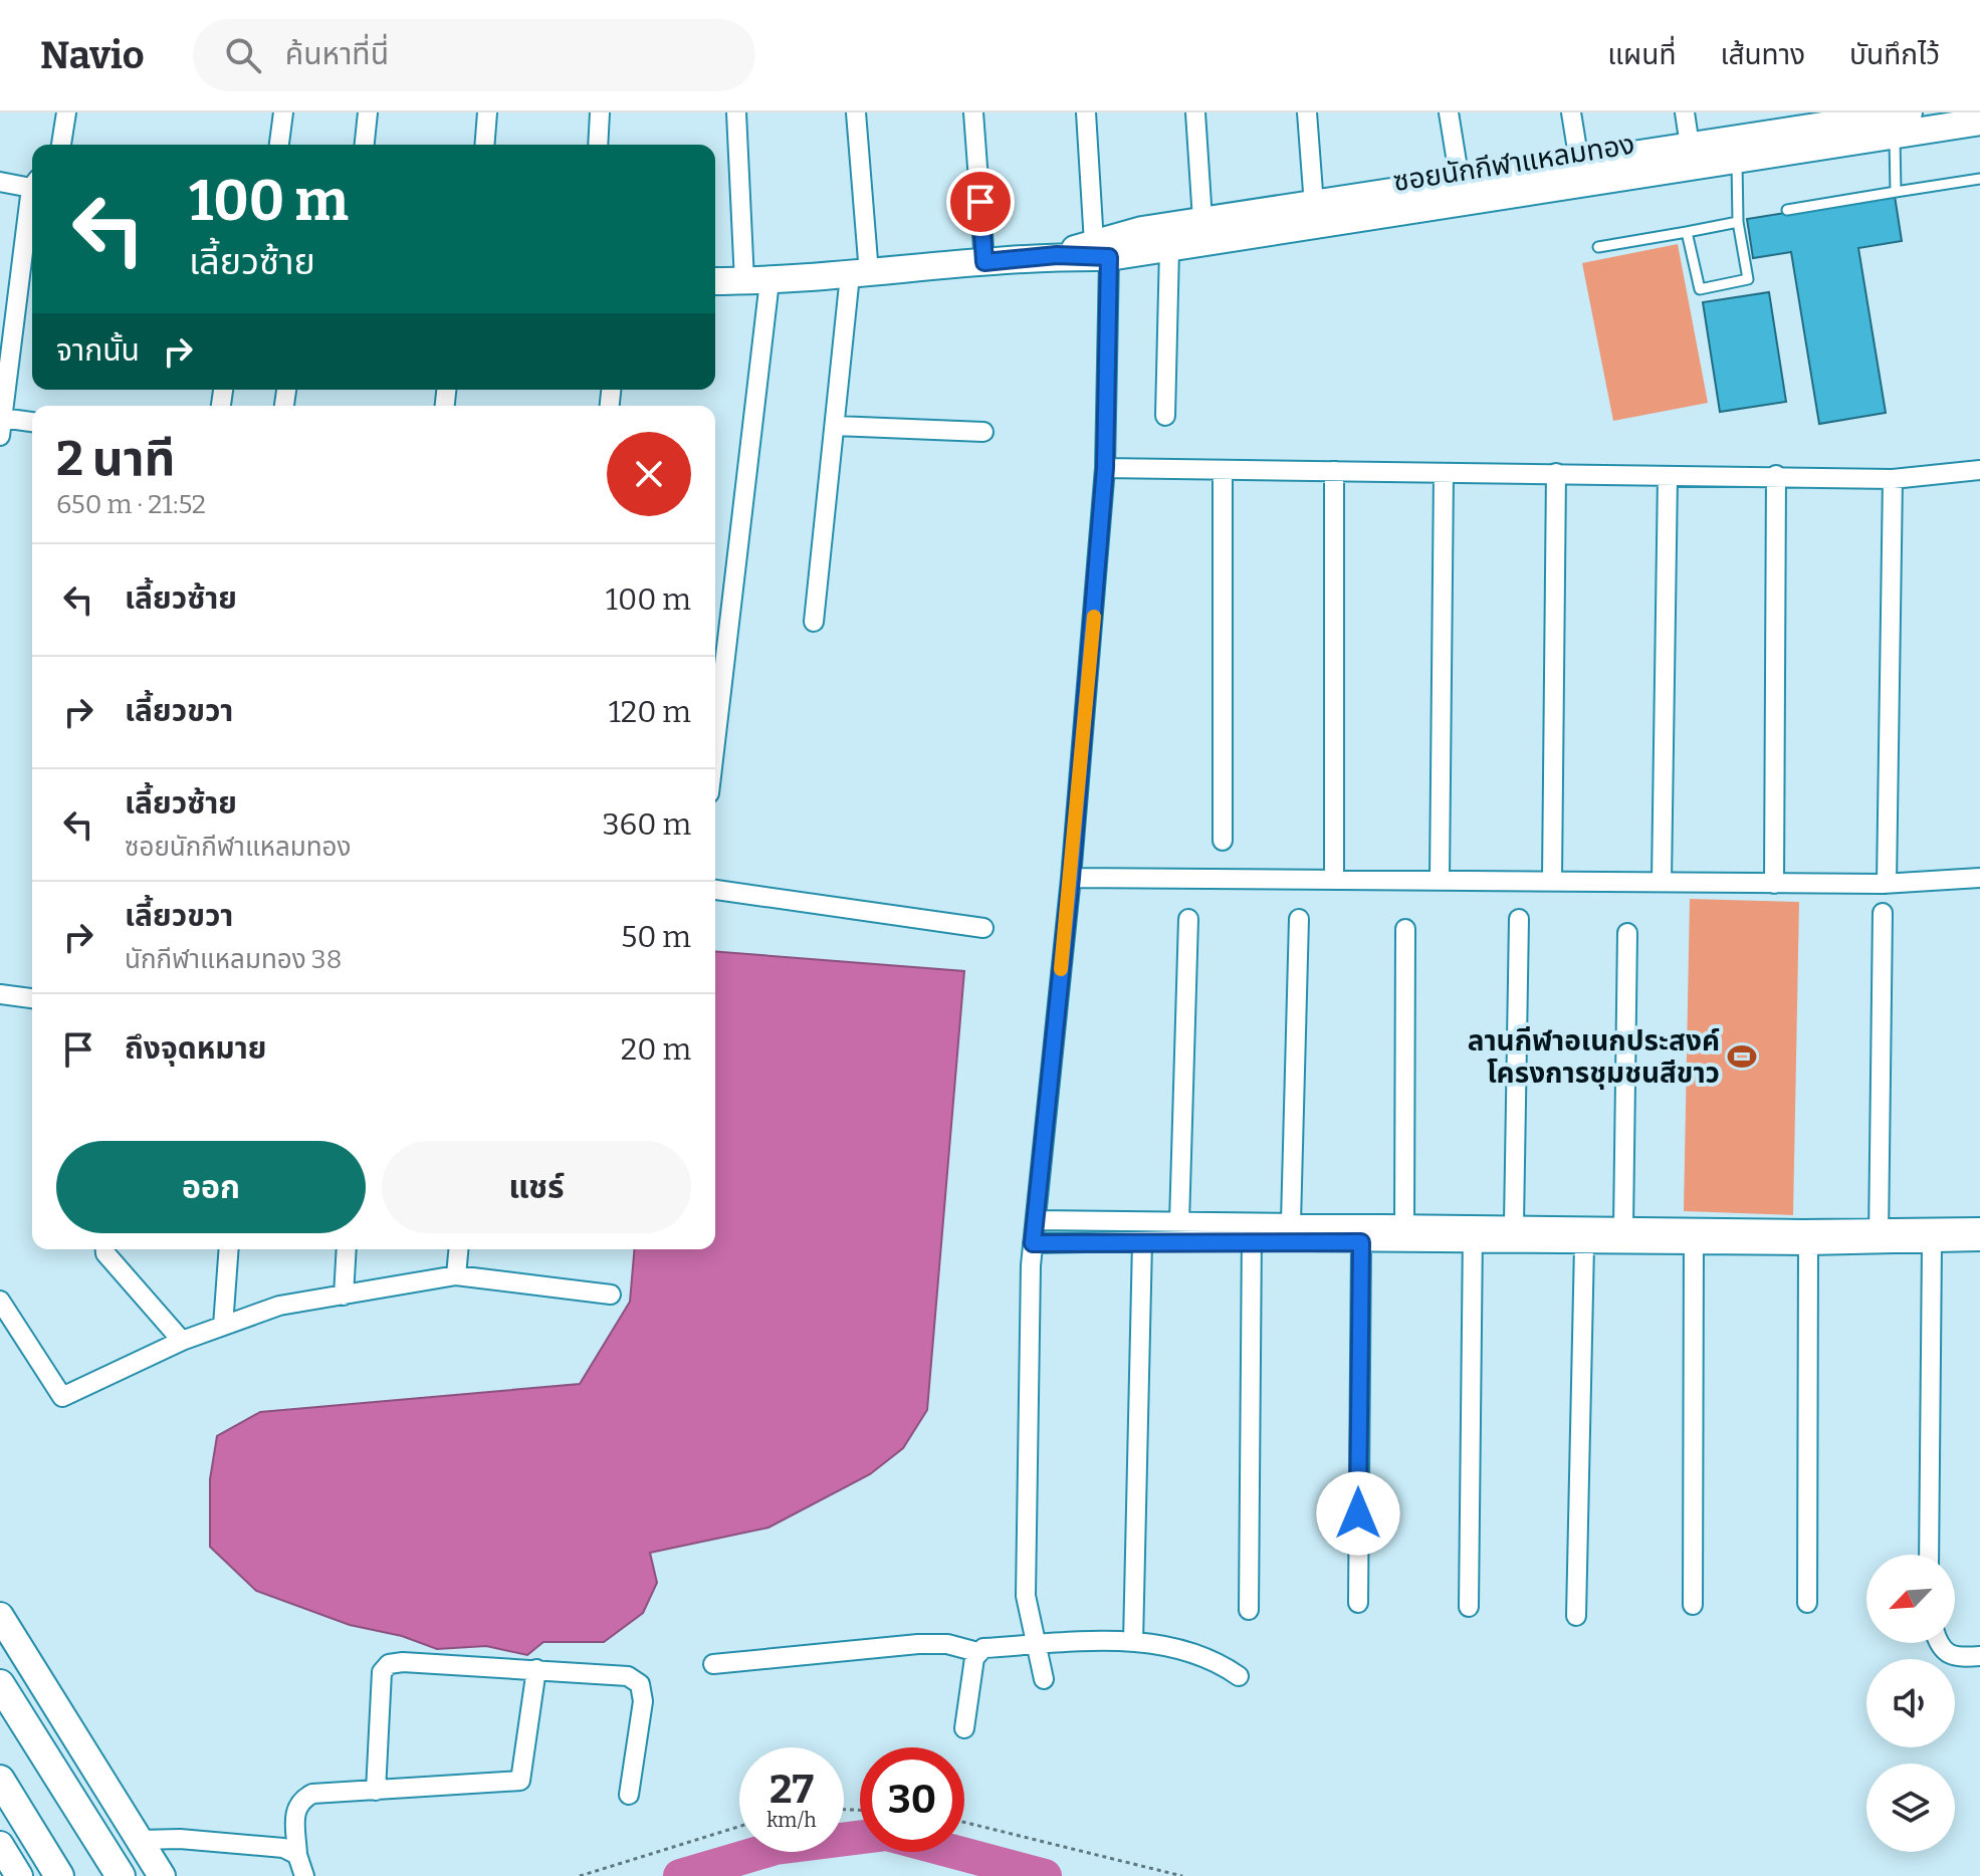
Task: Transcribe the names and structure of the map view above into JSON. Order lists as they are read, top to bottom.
{
  "streets": {
    "street": ["ซอยนักกีฬาแหลมทอง"]
  },
  "places": {
    "sports": ["ลานกีฬาอเนกประสงค์ โครงการชุมชนสีขาว"]
  },
  "north": "bottom left",
  "page": {
    "header": "Navio",
    "search": "ค้นหาที่นี่",
    "nav": ["แผนที่", "เส้นทาง", "บันทึกไว้"],
    "turn": ["100 m", "เลี้ยวซ้าย"],
    "then": "จากนั้น",
    "heading": ["2 นาที", "650 m · 21:52"],
    "list": [
      {
        "name": "เลี้ยวซ้าย",
        "value": "100 m"
      },
      {
        "name": "เลี้ยวขวา",
        "value": "120 m"
      },
      {
        "name": "เลี้ยวซ้าย",
        "note": "ซอยนักกีฬาแหลมทอง",
        "value": "360 m"
      },
      {
        "name": "เลี้ยวขวา",
        "note": "นักกีฬาแหลมทอง 38",
        "value": "50 m"
      },
      {
        "name": "ถึงจุดหมาย",
        "value": "20 m"
      }
    ],
    "buttons": ["ออก", "แชร์"],
    "speed": "27 km/h",
    "limit": "30"
  }
}
